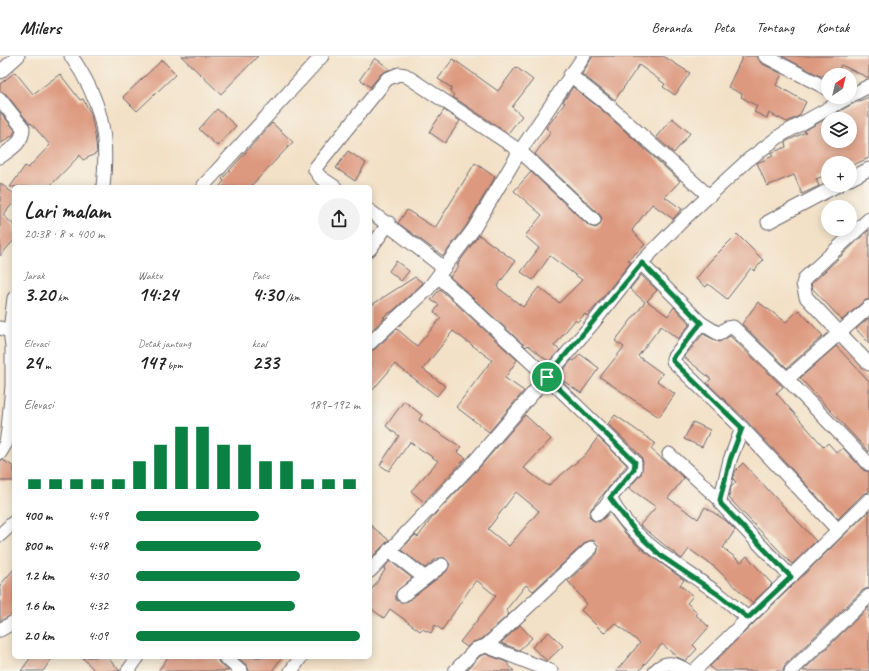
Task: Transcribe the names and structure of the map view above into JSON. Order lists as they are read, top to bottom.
{
  "north": "top right",
  "page": {
    "header": "Milers",
    "nav": [
      "Beranda",
      "Peta",
      "Tentang",
      "Kontak"
    ],
    "map_buttons": ["+", "−"],
    "heading": ["Lari malam", "20:38 · 8 × 400 m"],
    "stats": [
      ["Jarak", "3.20 km"],
      ["Waktu", "14:24"],
      ["Pace", "4:30 /km"],
      ["Elevasi", "24 m"],
      ["Detak jantung", "147 bpm"],
      ["kcal", "233"]
    ],
    "chart": ["Elevasi", "189–192 m"],
    "list": [
      {
        "name": "400 m",
        "note": "4:49"
      },
      {
        "name": "800 m",
        "note": "4:48"
      },
      {
        "name": "1.2 km",
        "note": "4:30"
      },
      {
        "name": "1.6 km",
        "note": "4:32"
      },
      {
        "name": "2.0 km",
        "note": "4:09"
      }
    ]
  }
}
